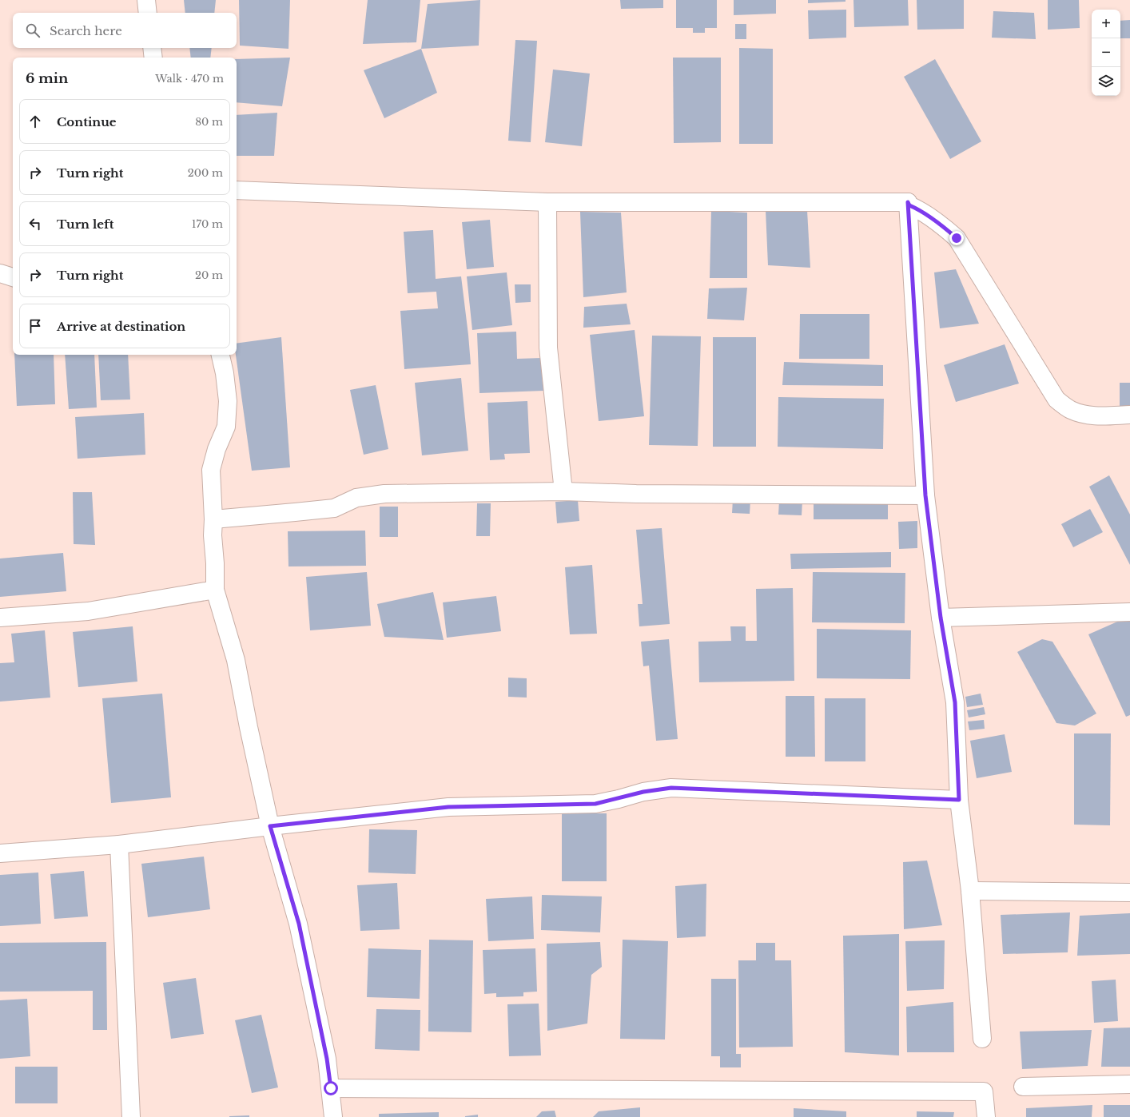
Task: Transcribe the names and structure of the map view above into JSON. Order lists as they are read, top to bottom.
{
  "page": {
    "map_buttons": ["+", "−"],
    "search": "Search here",
    "heading": ["6 min", "Walk · 470 m"],
    "list": [
      ["Continue", "80 m"],
      ["Turn right", "200 m"],
      ["Turn left", "170 m"],
      ["Turn right", "20 m"],
      "Arrive at destination"
    ]
  }
}
